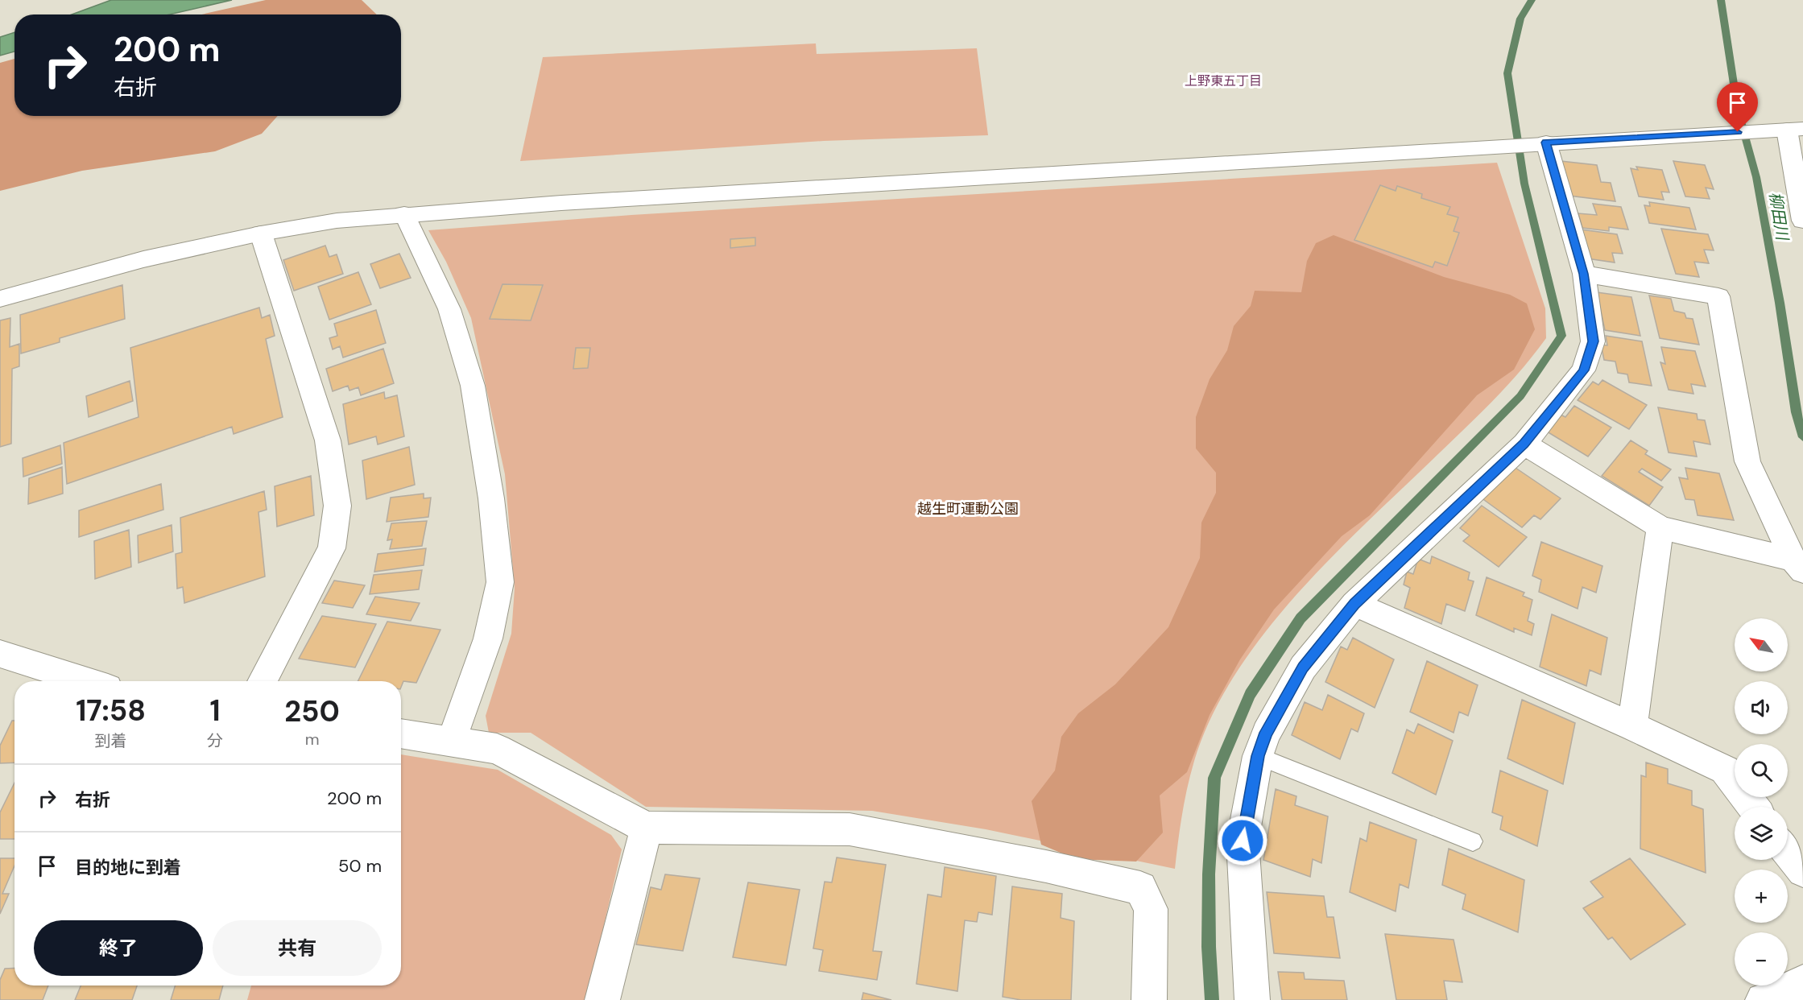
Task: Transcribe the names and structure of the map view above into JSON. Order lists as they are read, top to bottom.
{
  "districts": ["上野東五丁目"],
  "water": ["柳田川"],
  "parks": ["越生町運動公園"],
  "north": "top left",
  "page": {
    "turn": ["200 m", "右折"],
    "map_buttons": ["+", "−"],
    "eta": [
      "17:58",
      "到着",
      "1",
      "分",
      "250",
      "m"
    ],
    "list": [
      {
        "name": "右折",
        "value": "200 m"
      },
      {
        "name": "目的地に到着",
        "value": "50 m"
      }
    ],
    "buttons": ["終了", "共有"]
  }
}
